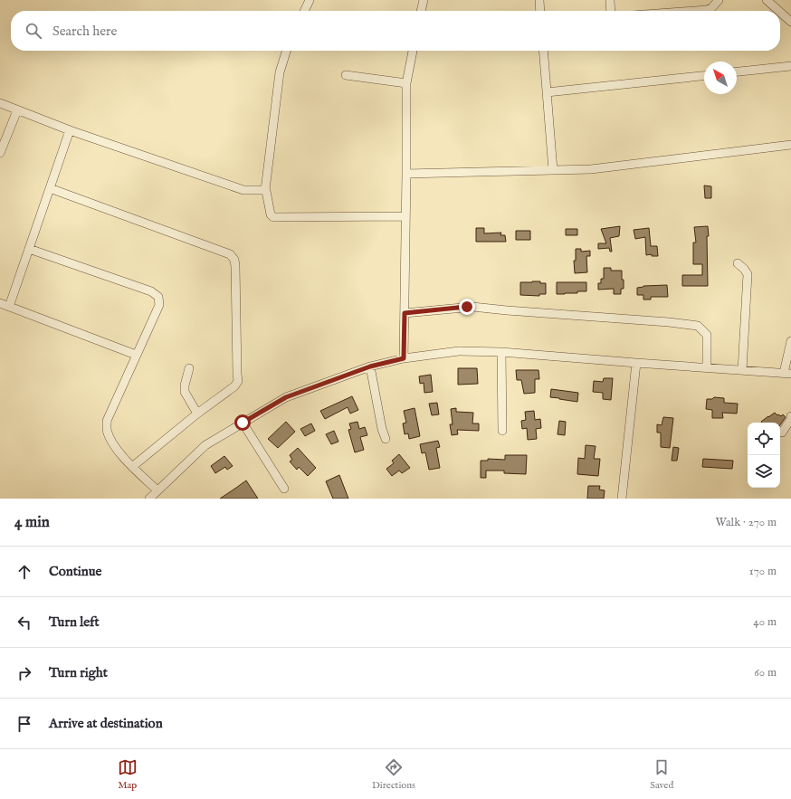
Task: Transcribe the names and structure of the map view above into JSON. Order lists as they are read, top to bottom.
{
  "north": "top left",
  "page": {
    "search": "Search here",
    "heading": ["4 min", "Walk · 270 m"],
    "list": [
      ["Continue", "170 m"],
      ["Turn left", "40 m"],
      ["Turn right", "60 m"],
      "Arrive at destination"
    ],
    "nav": ["Map", "Directions", "Saved"]
  }
}
